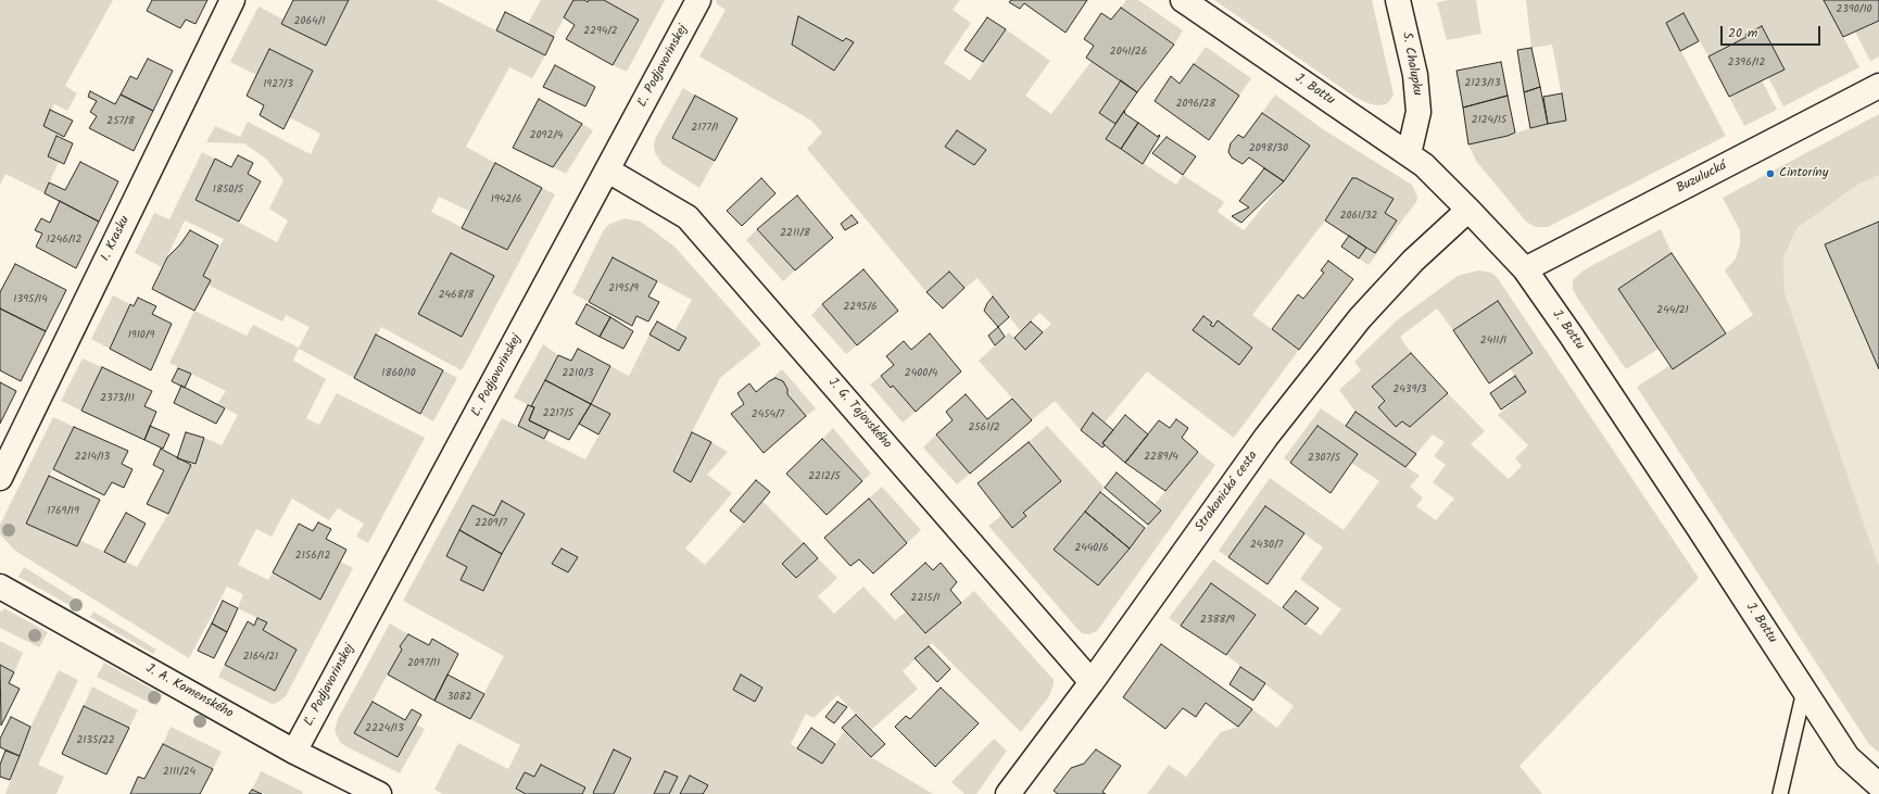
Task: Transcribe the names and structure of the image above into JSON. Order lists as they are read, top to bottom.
{
  "streets": {
    "street": [
      "S. Chalupku",
      "Ľ. Podjavorinskej",
      "J. Bottu",
      "Buzulucká",
      "I. Krasku",
      "J. G. Tajovského",
      "Strakonická cesta",
      "J. A. Komenského"
    ]
  },
  "crossings": [
    ["S. Chalupku", "J. Bottu"],
    ["Ľ. Podjavorinskej", "J. G. Tajovského"],
    ["Ľ. Podjavorinskej", "J. A. Komenského"],
    ["J. Bottu", "Buzulucká"],
    ["J. Bottu", "Strakonická cesta"],
    ["J. G. Tajovského", "Strakonická cesta"]
  ],
  "places": ["Cintoríny"],
  "house_numbers": [
    "2390/10",
    "2064/1",
    "2294/2",
    "2041/26",
    "2396/12",
    "2123/13",
    "1927/3",
    "2096/28",
    "2124/15",
    "257/8",
    "2177/1",
    "2092/4",
    "2098/30",
    "1850/5",
    "1942/6",
    "2061/32",
    "2211/8",
    "1246/12",
    "2195/9",
    "2468/8",
    "1395/14",
    "2295/6",
    "244/21",
    "1910/9",
    "2411/1",
    "1860/10",
    "2210/3",
    "2400/4",
    "2439/3",
    "2373/11",
    "2217/5",
    "2454/7",
    "2561/2",
    "2214/13",
    "2289/4",
    "2307/5",
    "2212/5",
    "1769/19",
    "2209/7",
    "2430/7",
    "2440/6",
    "2156/12",
    "2215/1",
    "2388/9",
    "2164/21",
    "2097/11",
    "3082",
    "2224/13",
    "2135/22",
    "2111/24"
  ],
  "scale_bar": "20 m"
}
